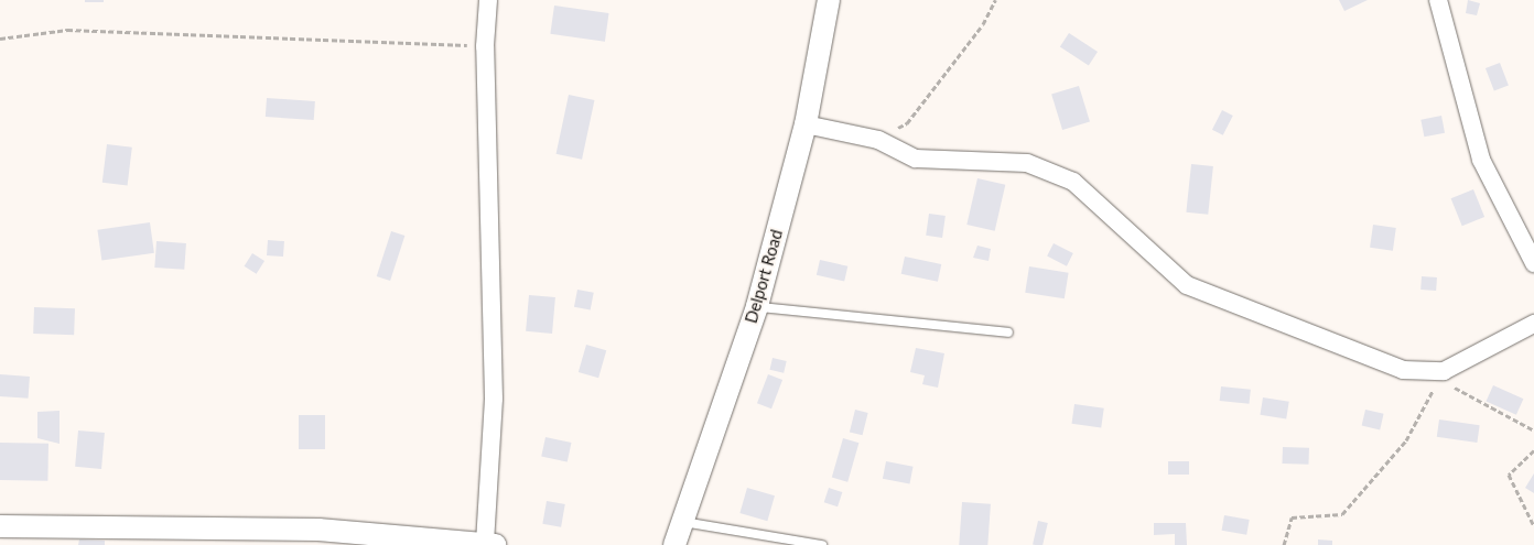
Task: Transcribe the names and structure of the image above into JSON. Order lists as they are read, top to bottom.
{
  "streets": {
    "street": ["Delport Road"]
  }
}
